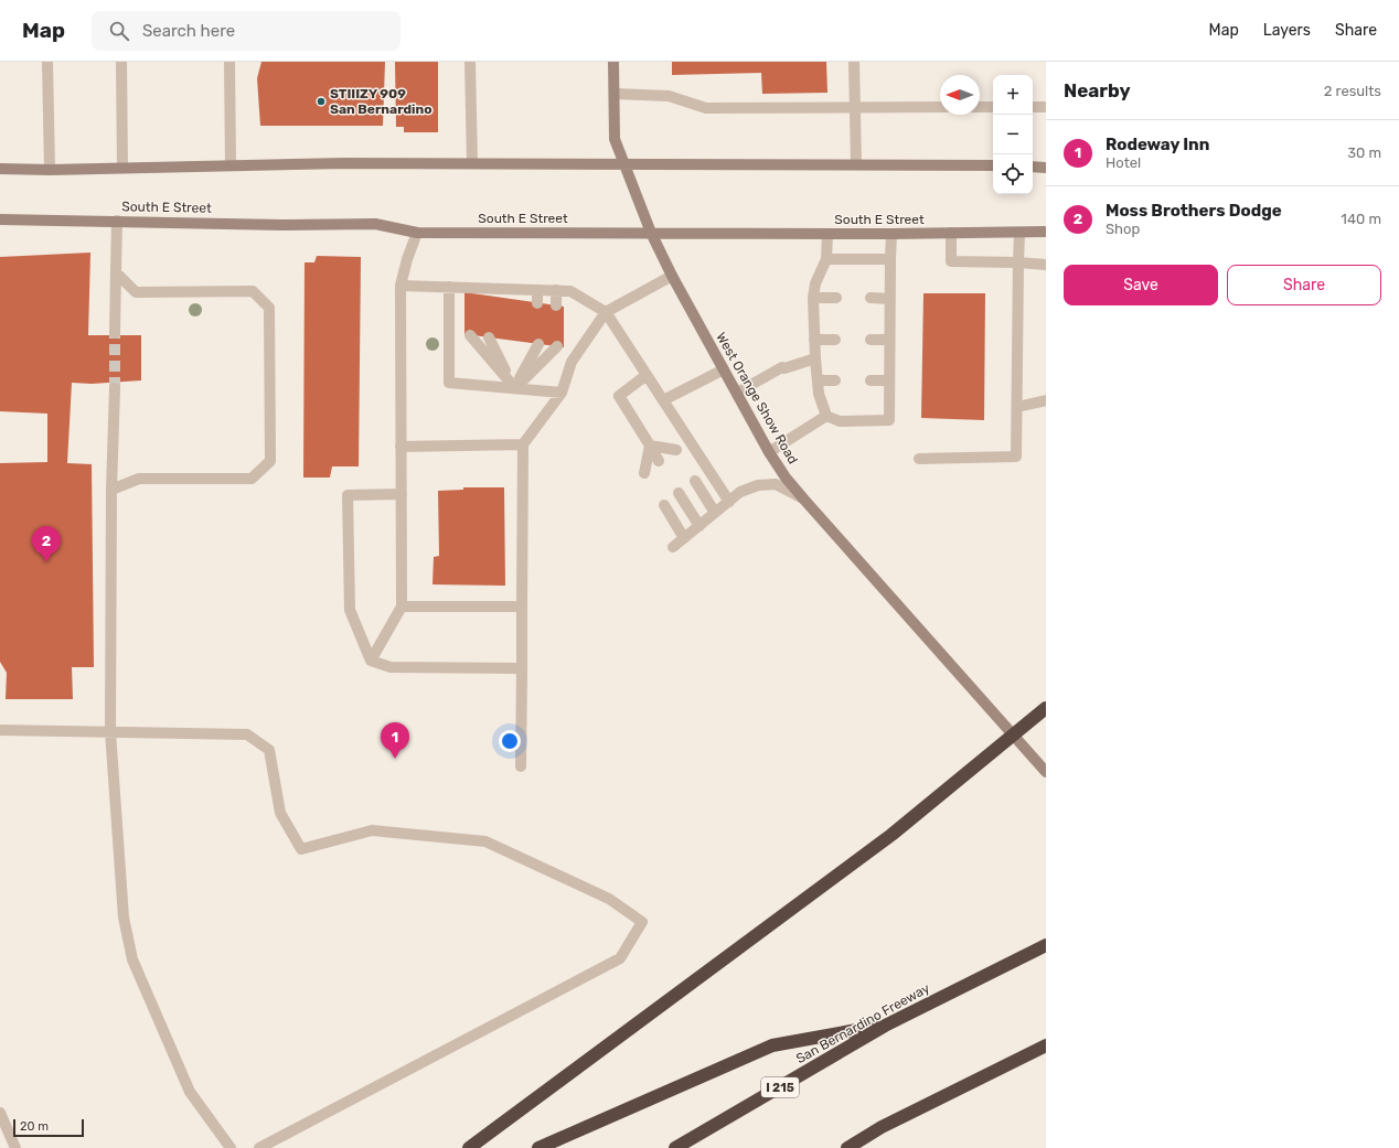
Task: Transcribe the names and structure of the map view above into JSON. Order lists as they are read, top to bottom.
{
  "streets": {
    "highway": ["San Bernardino Freeway", "I 215"],
    "main road": ["South E Street", "West Orange Show Road"]
  },
  "crossings": [
    ["South E Street", "West Orange Show Road"]
  ],
  "places": ["STIIIZY 909 San Bernardino"],
  "scale_bar": "20 m",
  "north": "left",
  "page": {
    "header": "Map",
    "search": "Search here",
    "nav": ["Map", "Layers", "Share"],
    "heading": ["Nearby", "2 results"],
    "map_buttons": ["+", "−"],
    "list": [
      {
        "mark": "1",
        "name": "Rodeway Inn",
        "note": "Hotel",
        "value": "30 m"
      },
      {
        "mark": "2",
        "name": "Moss Brothers Dodge",
        "note": "Shop",
        "value": "140 m"
      }
    ],
    "buttons": ["Save", "Share"],
    "pins": ["2", "1"],
    "scale": "20 m"
  }
}
